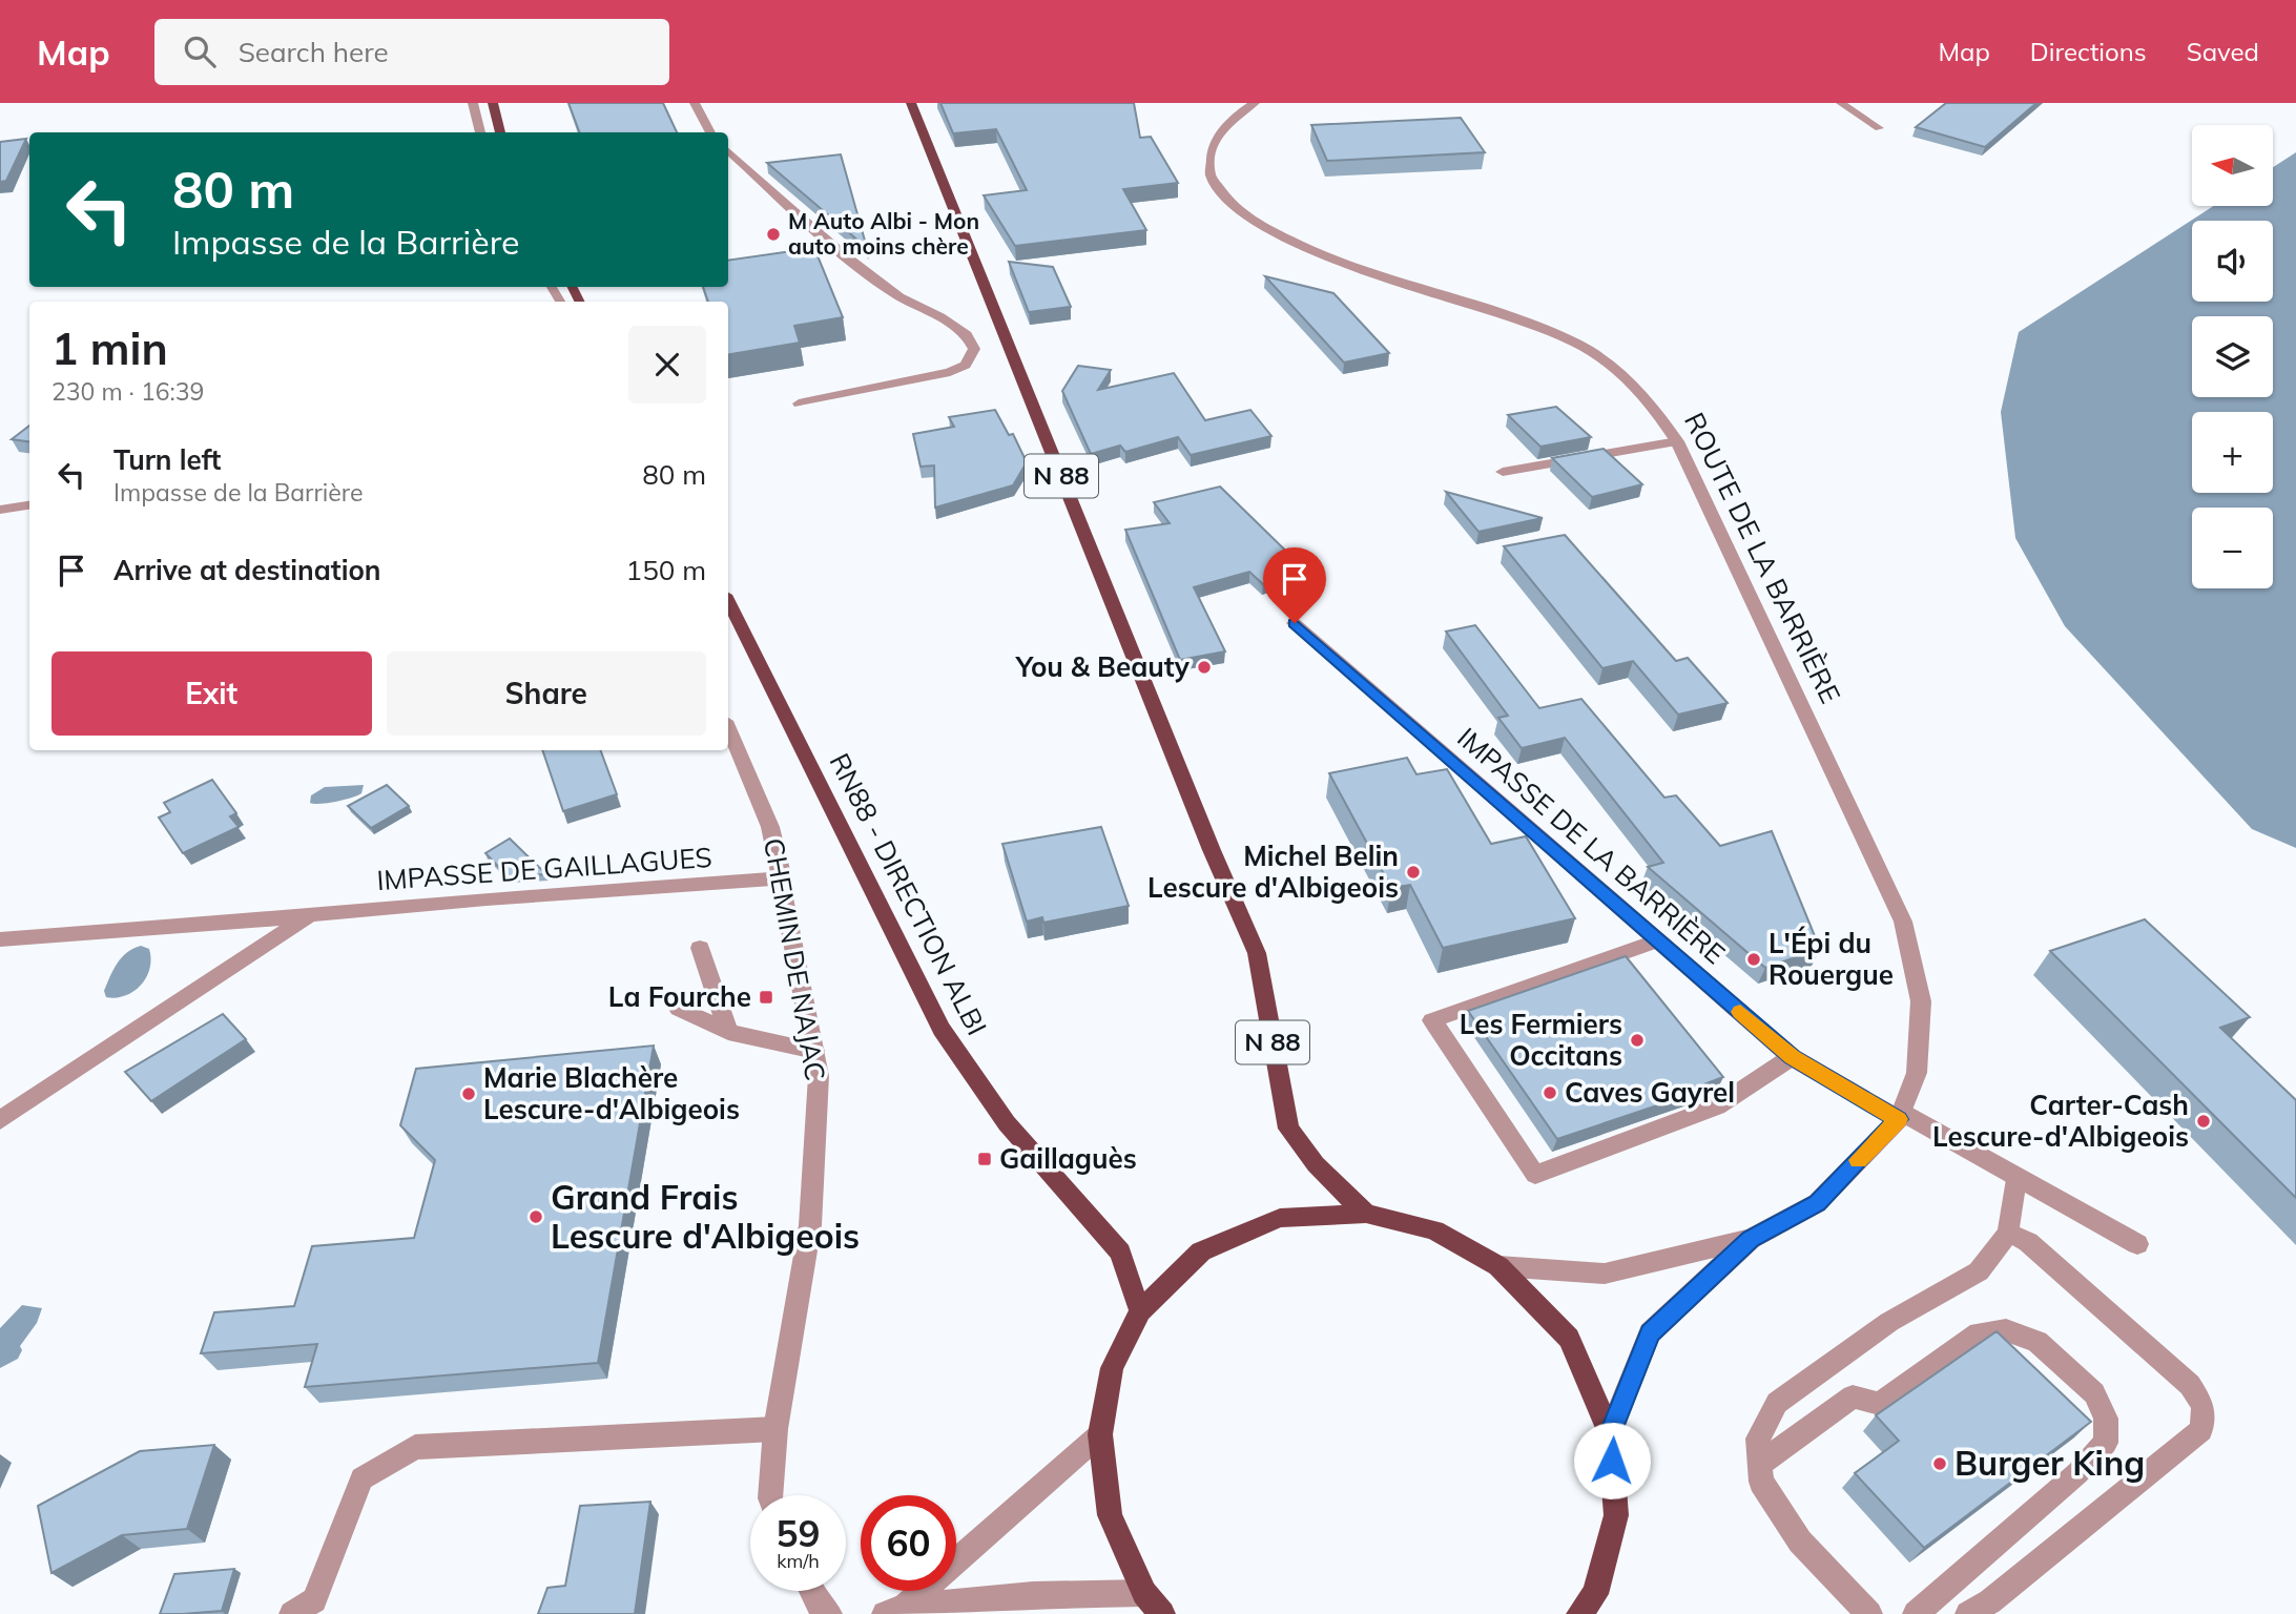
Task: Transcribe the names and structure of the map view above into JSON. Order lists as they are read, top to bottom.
{
  "streets": {
    "main road": ["N 88", "RN88 - DIRECTION ALBI"],
    "street": [
      "ROUTE DE LA BARRIÈRE",
      "IMPASSE DE LA BARRIÈRE",
      "IMPASSE DE GAILLAGUES",
      "CHEMIN DE NAJAC"
    ]
  },
  "crossings": [
    ["ROUTE DE LA BARRIÈRE", "IMPASSE DE LA BARRIÈRE"],
    ["IMPASSE DE GAILLAGUES", "CHEMIN DE NAJAC"]
  ],
  "places": {
    "other": [
      "M Auto Albi - Mon auto moins chère",
      "You & Beauty",
      "Michel Belin Lescure d'Albigeois",
      "L'Épi du Rouergue",
      "Les Fermiers Occitans",
      "Caves Gayrel",
      "Marie Blachère Lescure-d'Albigeois",
      "Carter-Cash Lescure-d'Albigeois",
      "Grand Frais Lescure d'Albigeois",
      "Burger King"
    ],
    "transit": ["La Fourche", "Gaillaguès"]
  },
  "north": "left",
  "page": {
    "header": "Map",
    "search": "Search here",
    "nav": ["Map", "Directions", "Saved"],
    "map_buttons": ["+", "−"],
    "turn": ["80 m", "Impasse de la Barrière"],
    "heading": ["1 min", "230 m · 16:39"],
    "list": [
      {
        "name": "Turn left",
        "note": "Impasse de la Barrière",
        "value": "80 m"
      },
      {
        "name": "Arrive at destination",
        "value": "150 m"
      }
    ],
    "buttons": ["Exit", "Share"],
    "speed": "59 km/h",
    "limit": "60"
  }
}
